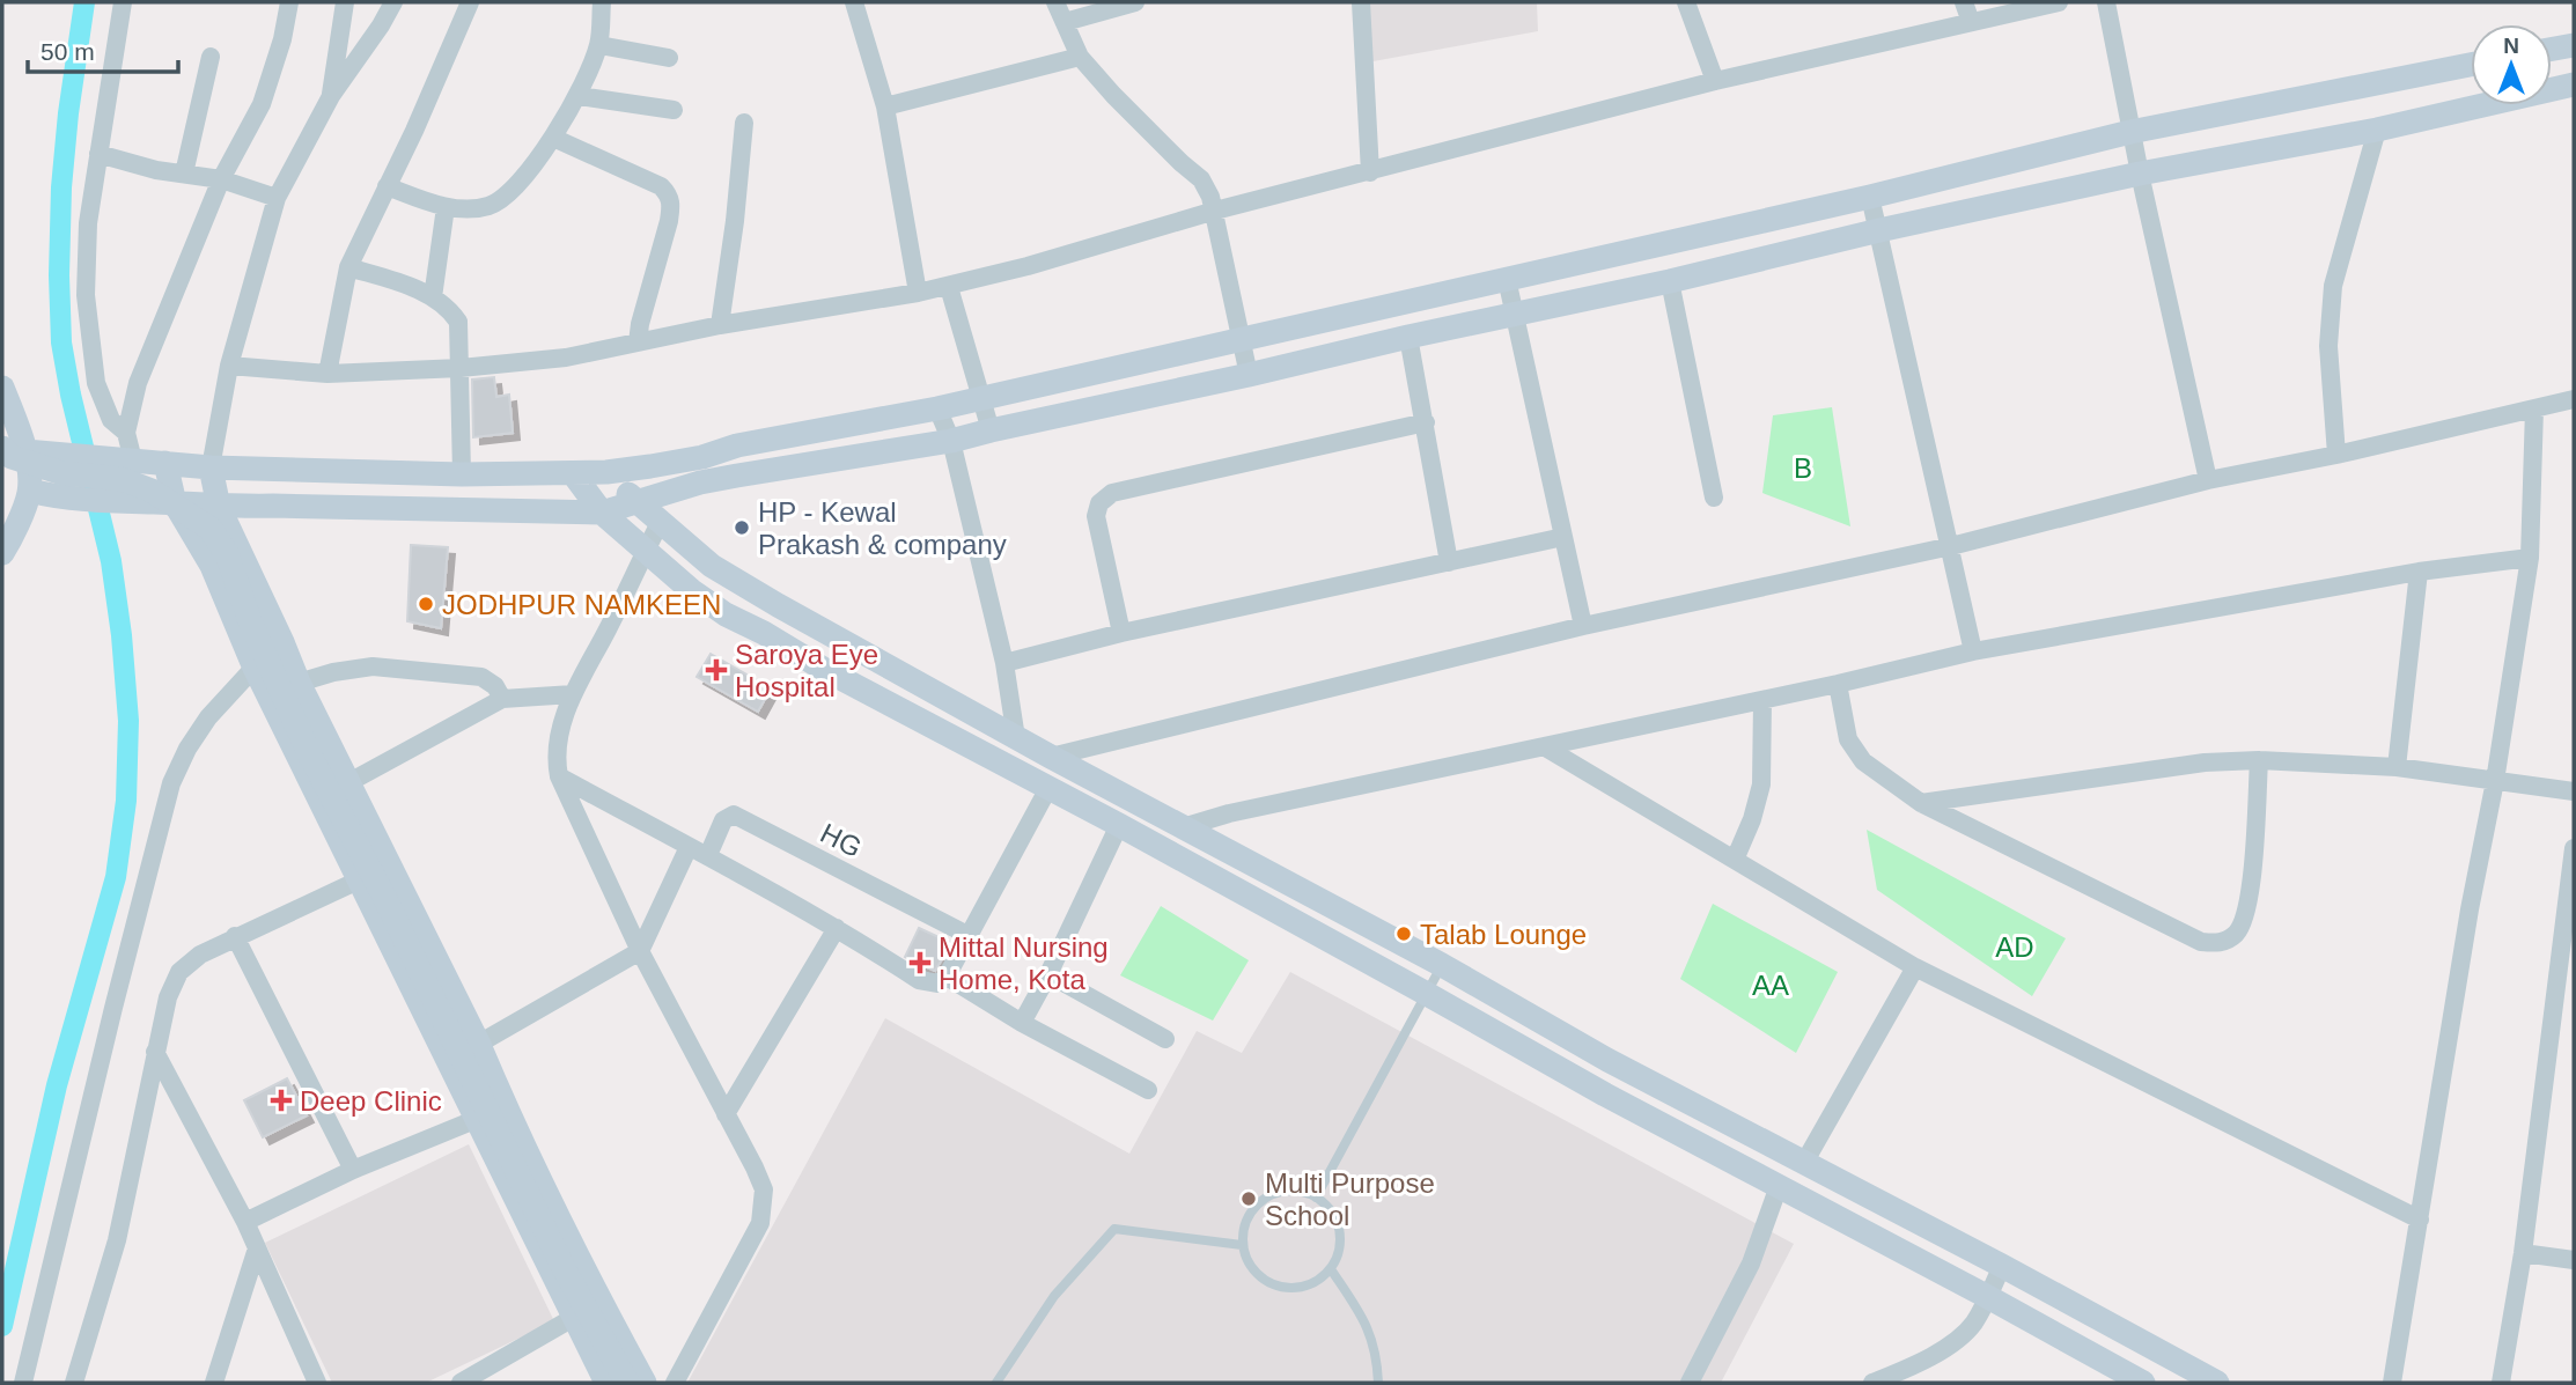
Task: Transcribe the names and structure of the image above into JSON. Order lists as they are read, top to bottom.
{
  "streets": {
    "street": ["HG"]
  },
  "parks": ["B", "AD", "AA"],
  "places": {
    "other": [
      "HP - Kewal Prakash & company",
      "JODHPUR NAMKEEN",
      "Talab Lounge",
      "Multi Purpose School"
    ],
    "health": ["Saroya Eye Hospital", "Mittal Nursing Home, Kota", "Deep Clinic"]
  },
  "scale_bar": "50 m",
  "north": "top"
}
